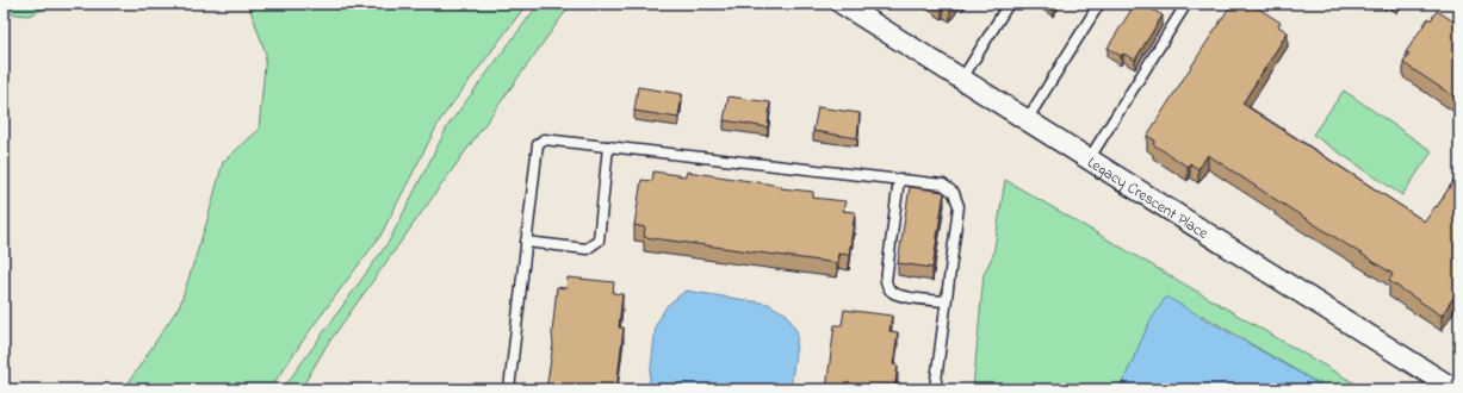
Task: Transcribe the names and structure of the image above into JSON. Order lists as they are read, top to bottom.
{
  "streets": {
    "street": ["Legacy Crescent Place"]
  }
}
